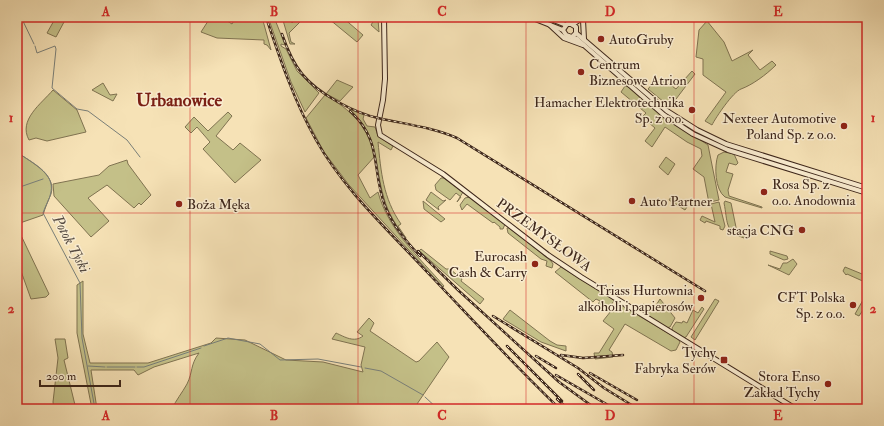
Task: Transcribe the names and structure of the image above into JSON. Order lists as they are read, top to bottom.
{
  "streets": {
    "street": ["PRZEMYSŁOWA"]
  },
  "districts": ["Urbanowice"],
  "water": ["Potok Tyski"],
  "places": {
    "other": [
      "AutoGruby",
      "Centrum Biznesowe Atrion",
      "Hamacher Elektrotechnika Sp. z o.o.",
      "Nexteer Automotive Poland Sp. z o.o.",
      "Rosa Sp. z o.o. Anodownia",
      "Auto Partner",
      "Boża Męka",
      "stacja CNG",
      "Eurocash Cash & Carry",
      "Triass Hurtownia alkoholi i papierosów",
      "CFT Polska Sp. z o.o.",
      "Stora Enso Zakład Tychy"
    ],
    "transit": ["Tychy Fabryka Serów"]
  },
  "scale_bar": "200 m",
  "grid": {
    "columns": [
      "A",
      "B",
      "C",
      "D",
      "E"
    ],
    "rows": ["1", "2"]
  }
}
